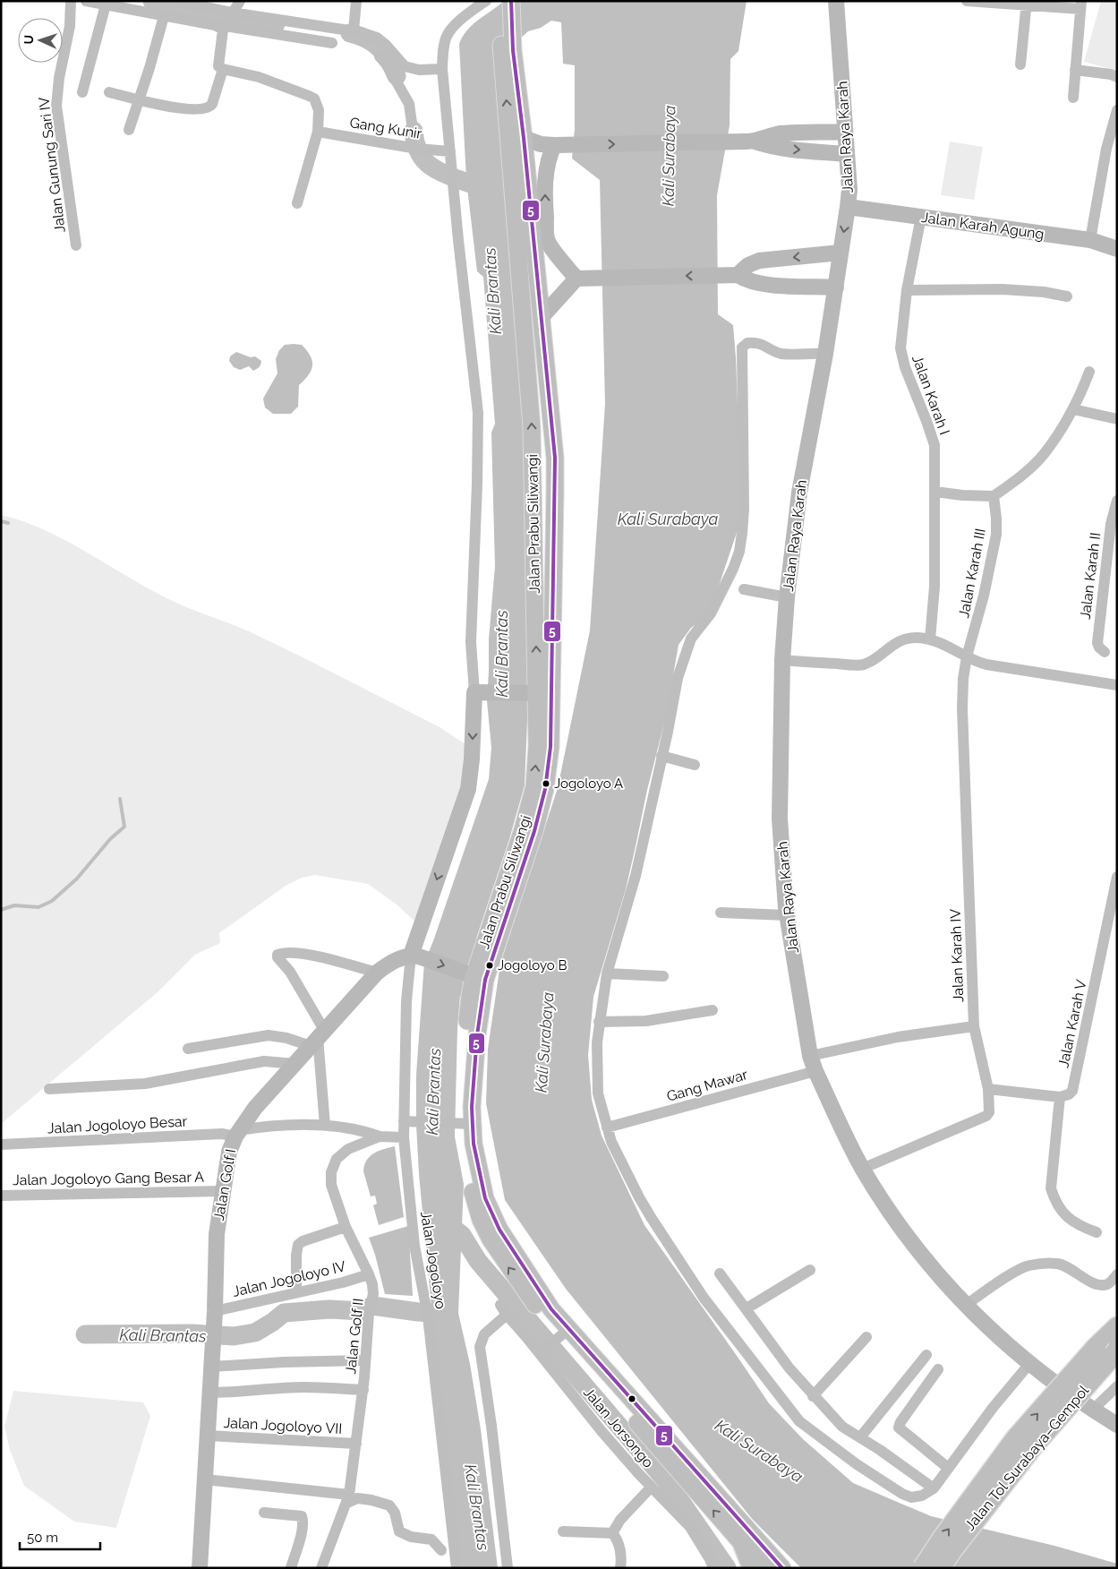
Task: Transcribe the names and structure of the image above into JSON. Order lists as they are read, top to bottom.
{
  "streets": {
    "highway": ["Jalan Tol Surabaya–Gempol"],
    "main road": [
      "Jalan Raya Karah",
      "Jalan Karah Agung",
      "Jalan Prabu Siliwangi",
      "Jalan Golf I"
    ],
    "street": [
      "Gang Kunir",
      "Jalan Gunung Sari IV",
      "Jalan Karah I",
      "Jalan Karah III",
      "Jalan Karah II",
      "Jalan Karah IV",
      "Jalan Karah V",
      "Gang Mawar",
      "Jalan Jogoloyo Besar",
      "Jalan Jogoloyo Gang Besar A",
      "Jalan Jogoloyo",
      "Jalan Jogoloyo IV",
      "Jalan Golf II",
      "Jalan Jogoloyo VII",
      "Jalan Jorsongo"
    ]
  },
  "crossings": [
    ["Jalan Raya Karah", "Jalan Karah Agung"],
    ["Jalan Raya Karah", "Jalan Karah IV"],
    ["Jalan Raya Karah", "Gang Mawar"],
    ["Jalan Karah Agung", "Jalan Karah I"],
    ["Jalan Karah III", "Jalan Karah IV"],
    ["Jalan Jogoloyo Besar", "Jalan Golf I"],
    ["Jalan Jogoloyo Besar", "Jalan Golf II"],
    ["Jalan Jogoloyo Gang Besar A", "Jalan Golf I"],
    ["Jalan Golf I", "Jalan Jogoloyo"],
    ["Jalan Golf I", "Jalan Jogoloyo IV"],
    ["Jalan Golf I", "Jalan Jogoloyo VII"],
    ["Jalan Jogoloyo", "Jalan Golf II"],
    ["Jalan Jogoloyo IV", "Jalan Golf II"],
    ["Jalan Golf II", "Jalan Jogoloyo VII"]
  ],
  "water": ["Kali Surabaya", "Kali Brantas"],
  "places": ["Jogoloyo A", "Jogoloyo B"],
  "lines": ["transit line 5"],
  "scale_bar": "50 m",
  "north": "left"
}
